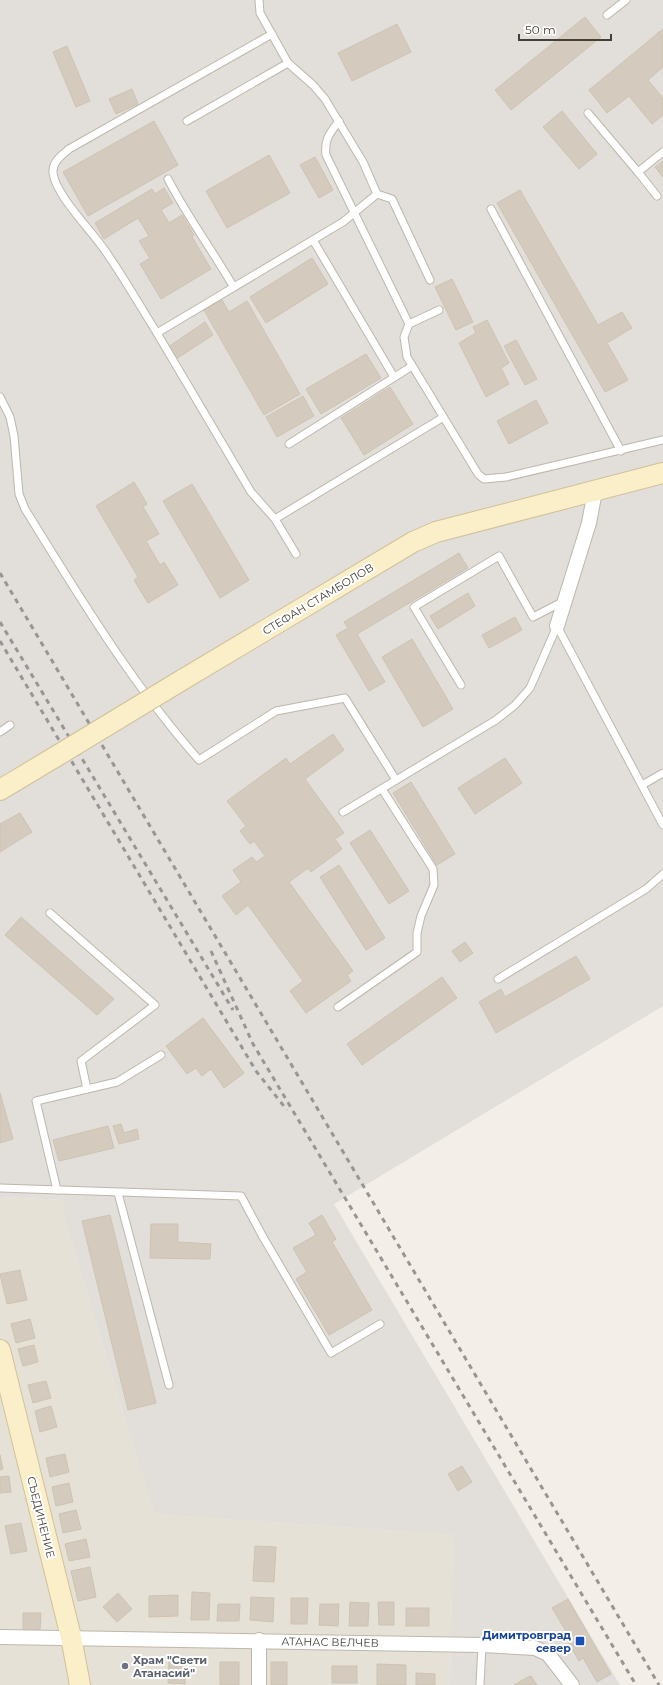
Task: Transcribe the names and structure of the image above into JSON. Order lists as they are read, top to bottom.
{
  "streets": {
    "street": ["СТЕФАН СТАМБОЛОВ", "СЪЕДИНЕНИЕ", "АТАНАС ВЕЛЧЕВ"]
  },
  "crossings": [
    ["СЪЕДИНЕНИЕ", "АТАНАС ВЕЛЧЕВ"]
  ],
  "places": {
    "transit": ["Димитровград север"],
    "other": ["Храм \"Свети Атанасий\""]
  },
  "scale_bar": "50 m"
}
